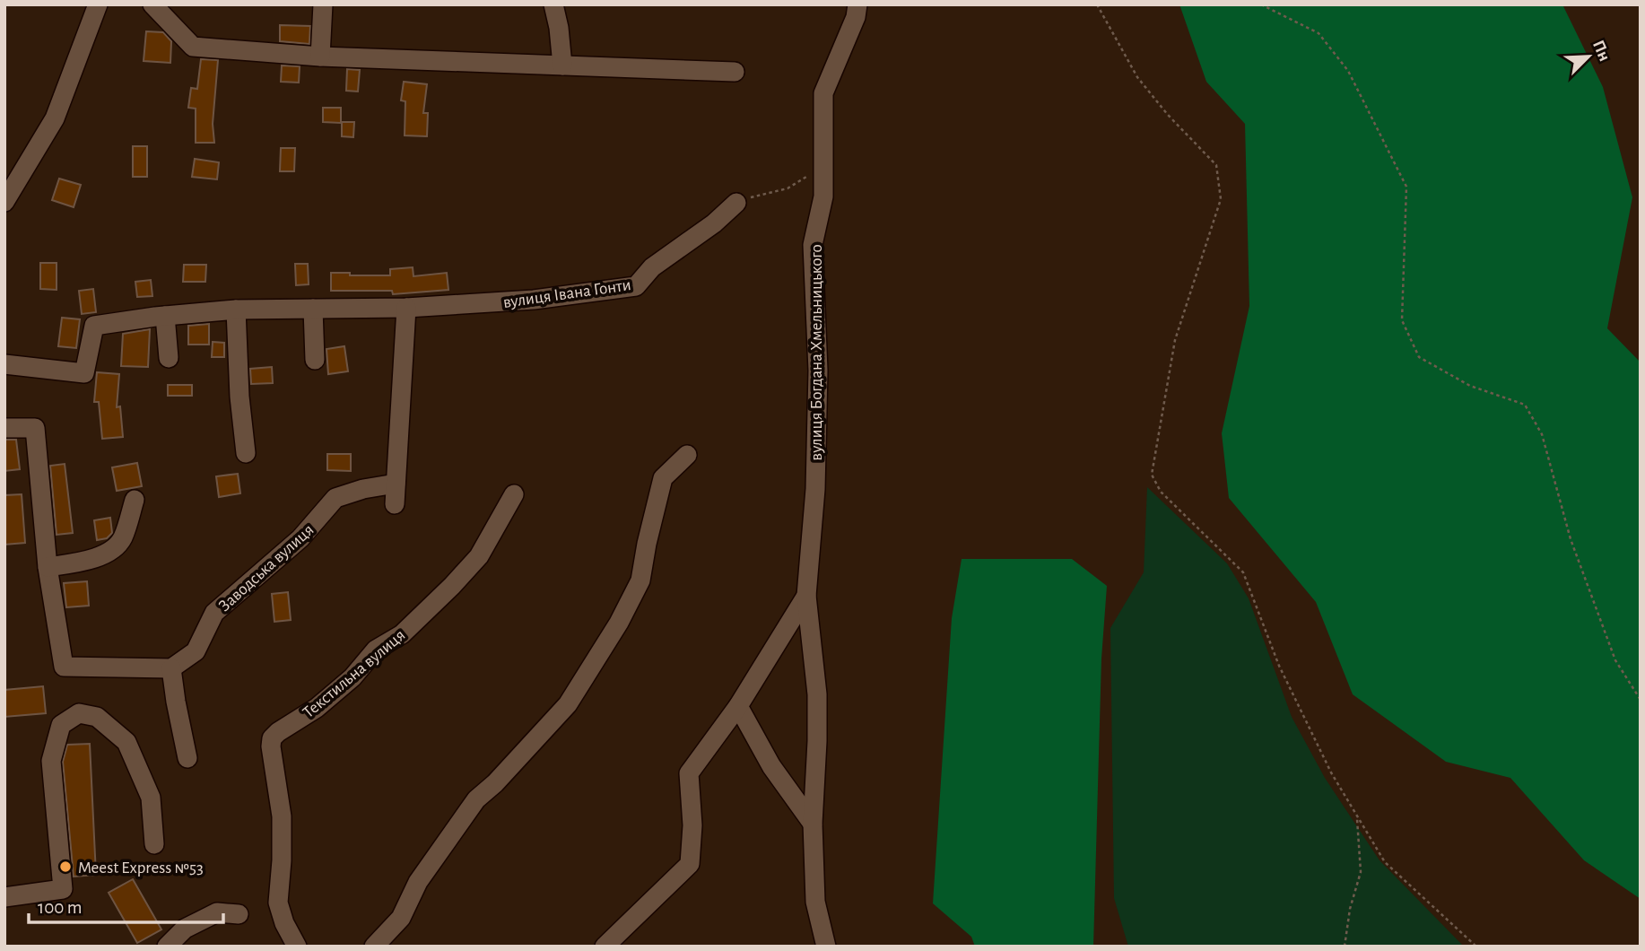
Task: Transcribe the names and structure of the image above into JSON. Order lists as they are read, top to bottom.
{
  "streets": {
    "street": [
      "вулиця Івана Гонти",
      "вулиця Богдана Хмельницького",
      "Заводська вулиця",
      "Текстильна вулиця"
    ]
  },
  "places": ["Meest Express №53"],
  "scale_bar": "100 m",
  "north": "top right"
}
